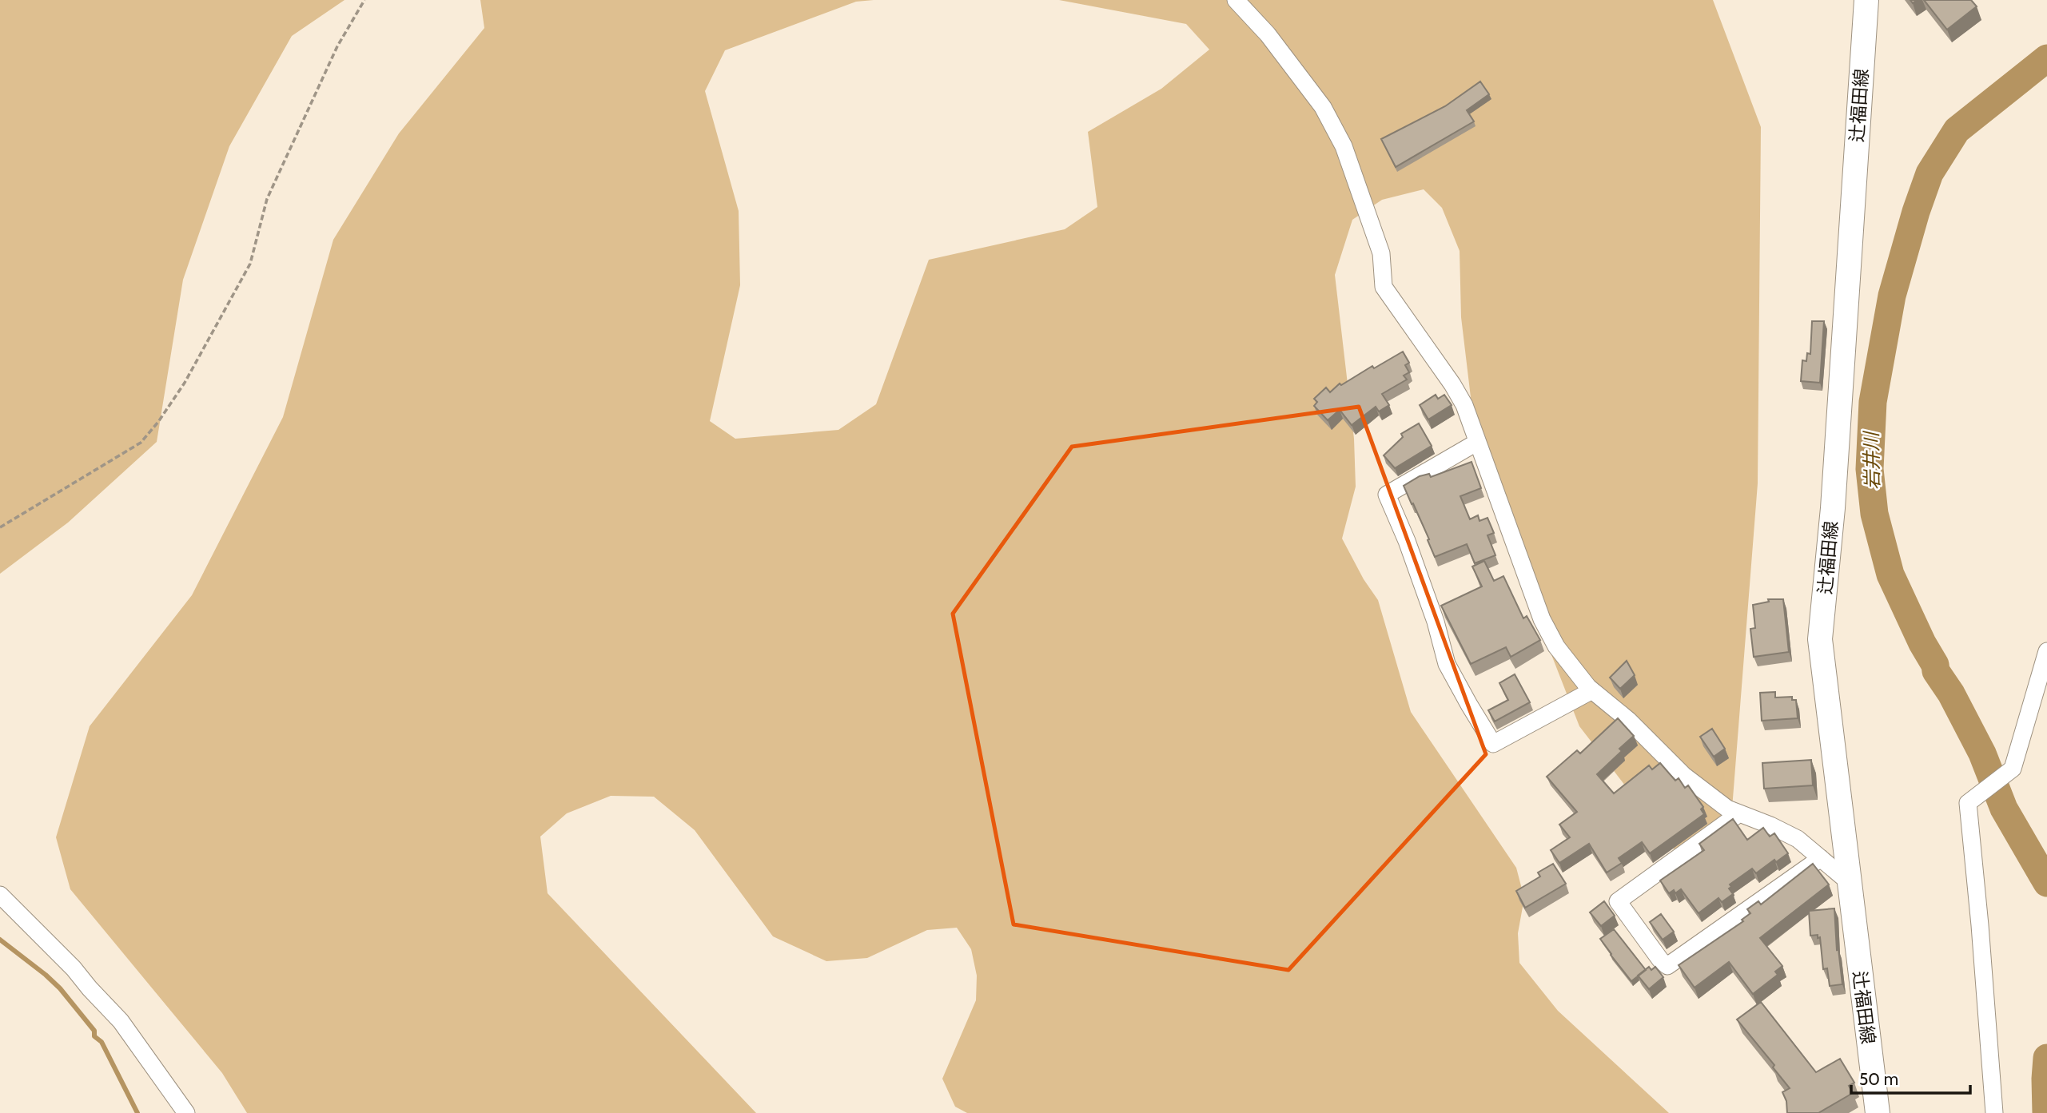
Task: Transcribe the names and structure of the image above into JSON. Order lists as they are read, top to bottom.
{
  "streets": {
    "main road": ["辻福田線"]
  },
  "water": ["岩井川"],
  "scale_bar": "50 m"
}
